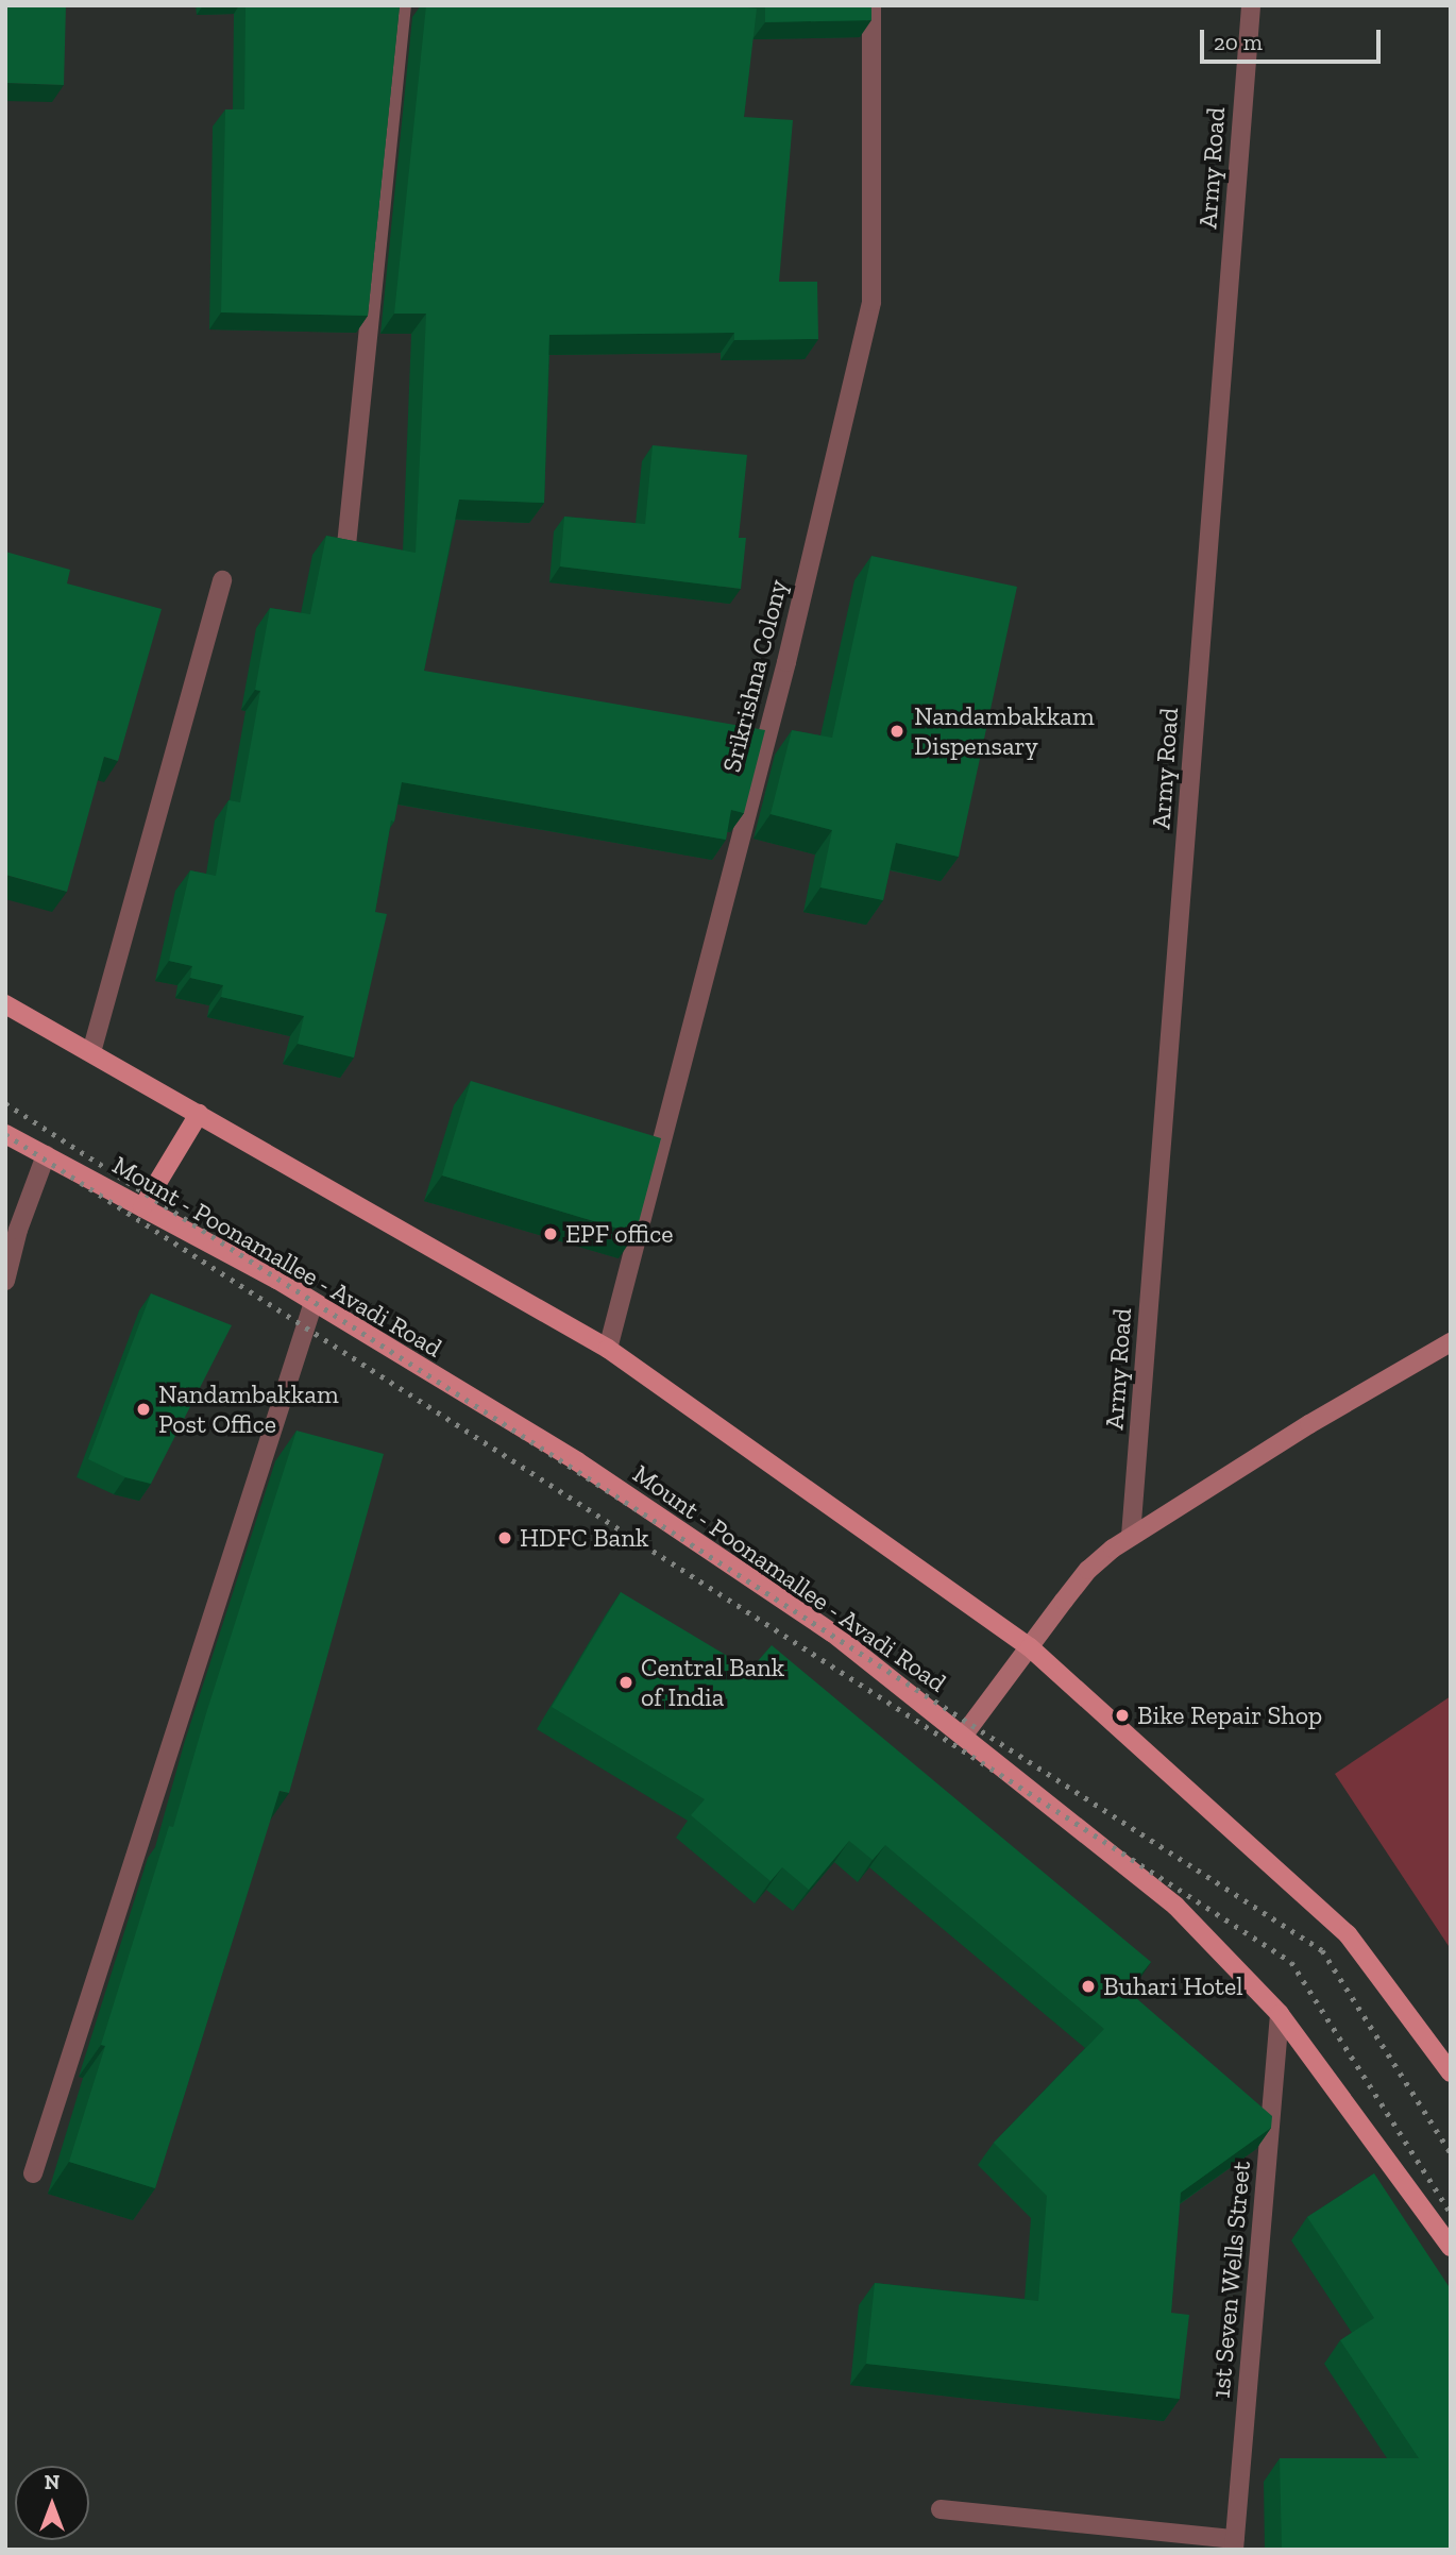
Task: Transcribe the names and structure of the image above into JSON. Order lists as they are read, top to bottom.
{
  "streets": {
    "main road": ["Mount - Poonamallee - Avadi Road"],
    "street": ["Army Road", "Srikrishna Colony", "1st Seven Wells Street"]
  },
  "crossings": [
    ["Mount - Poonamallee - Avadi Road", "1st Seven Wells Street"]
  ],
  "places": [
    "Nandambakkam Dispensary",
    "EPF office",
    "Nandambakkam Post Office",
    "HDFC Bank",
    "Central Bank of India",
    "Bike Repair Shop",
    "Buhari Hotel"
  ],
  "scale_bar": "20 m",
  "north": "top"
}
